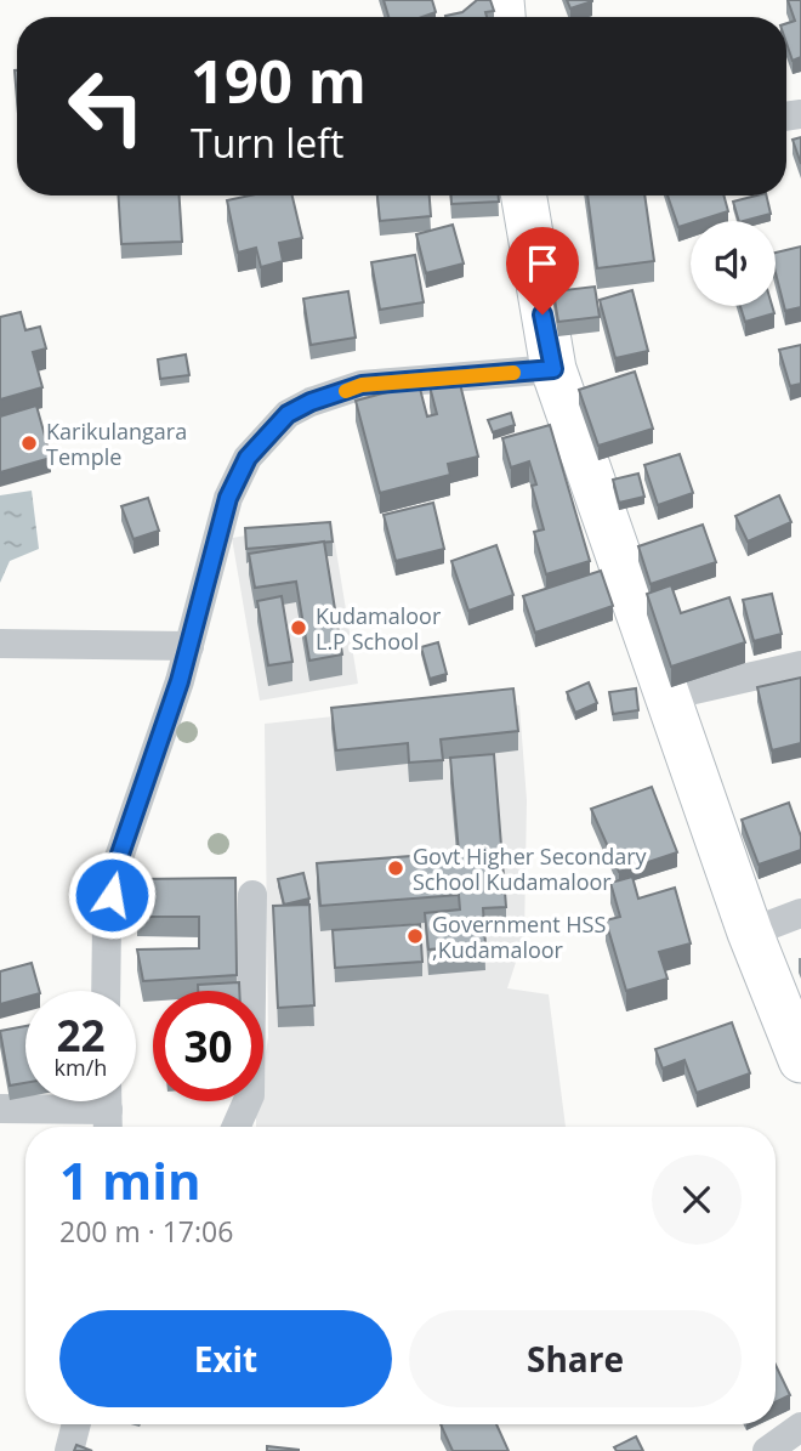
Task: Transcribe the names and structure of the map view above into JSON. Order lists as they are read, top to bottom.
{
  "places": [
    "Karikulangara Temple",
    "Kudamaloor L.P School",
    "Govt Higher Secondary School Kudamaloor",
    "Government HSS ,Kudamaloor"
  ],
  "page": {
    "turn": ["190 m", "Turn left"],
    "speed": "22 km/h",
    "limit": "30",
    "heading": ["1 min", "200 m · 17:06"],
    "buttons": ["Exit", "Share"]
  }
}
